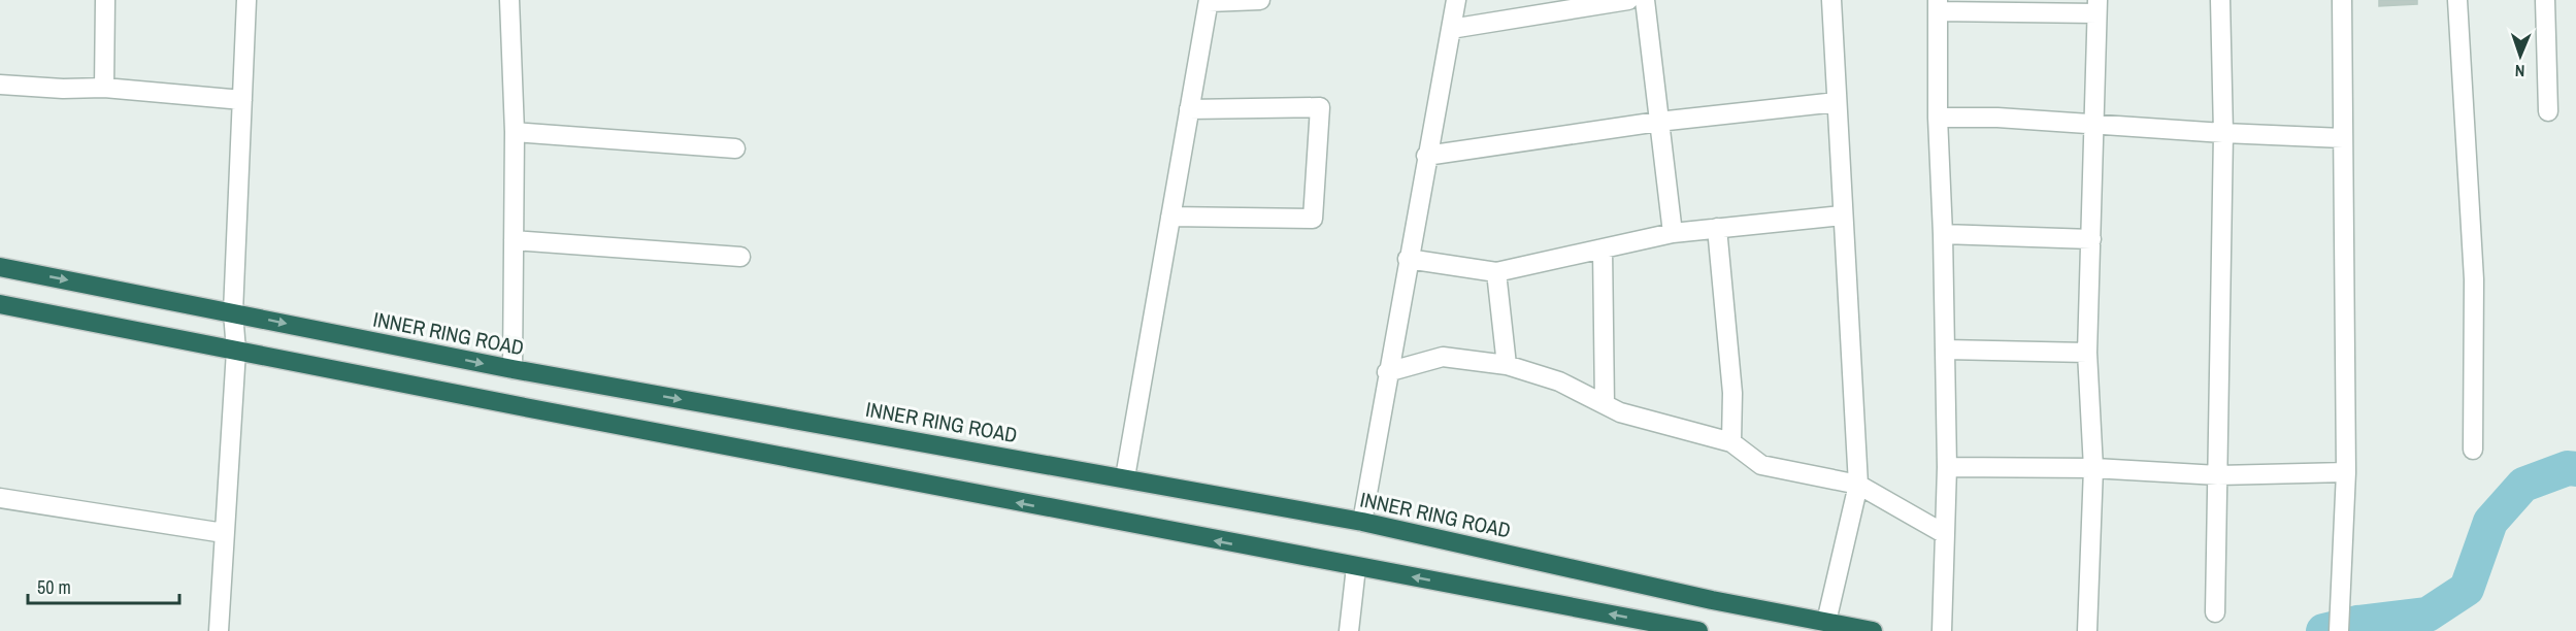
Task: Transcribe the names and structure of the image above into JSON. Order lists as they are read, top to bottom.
{
  "streets": {
    "highway": ["INNER RING ROAD"]
  },
  "scale_bar": "50 m",
  "north": "bottom"
}
